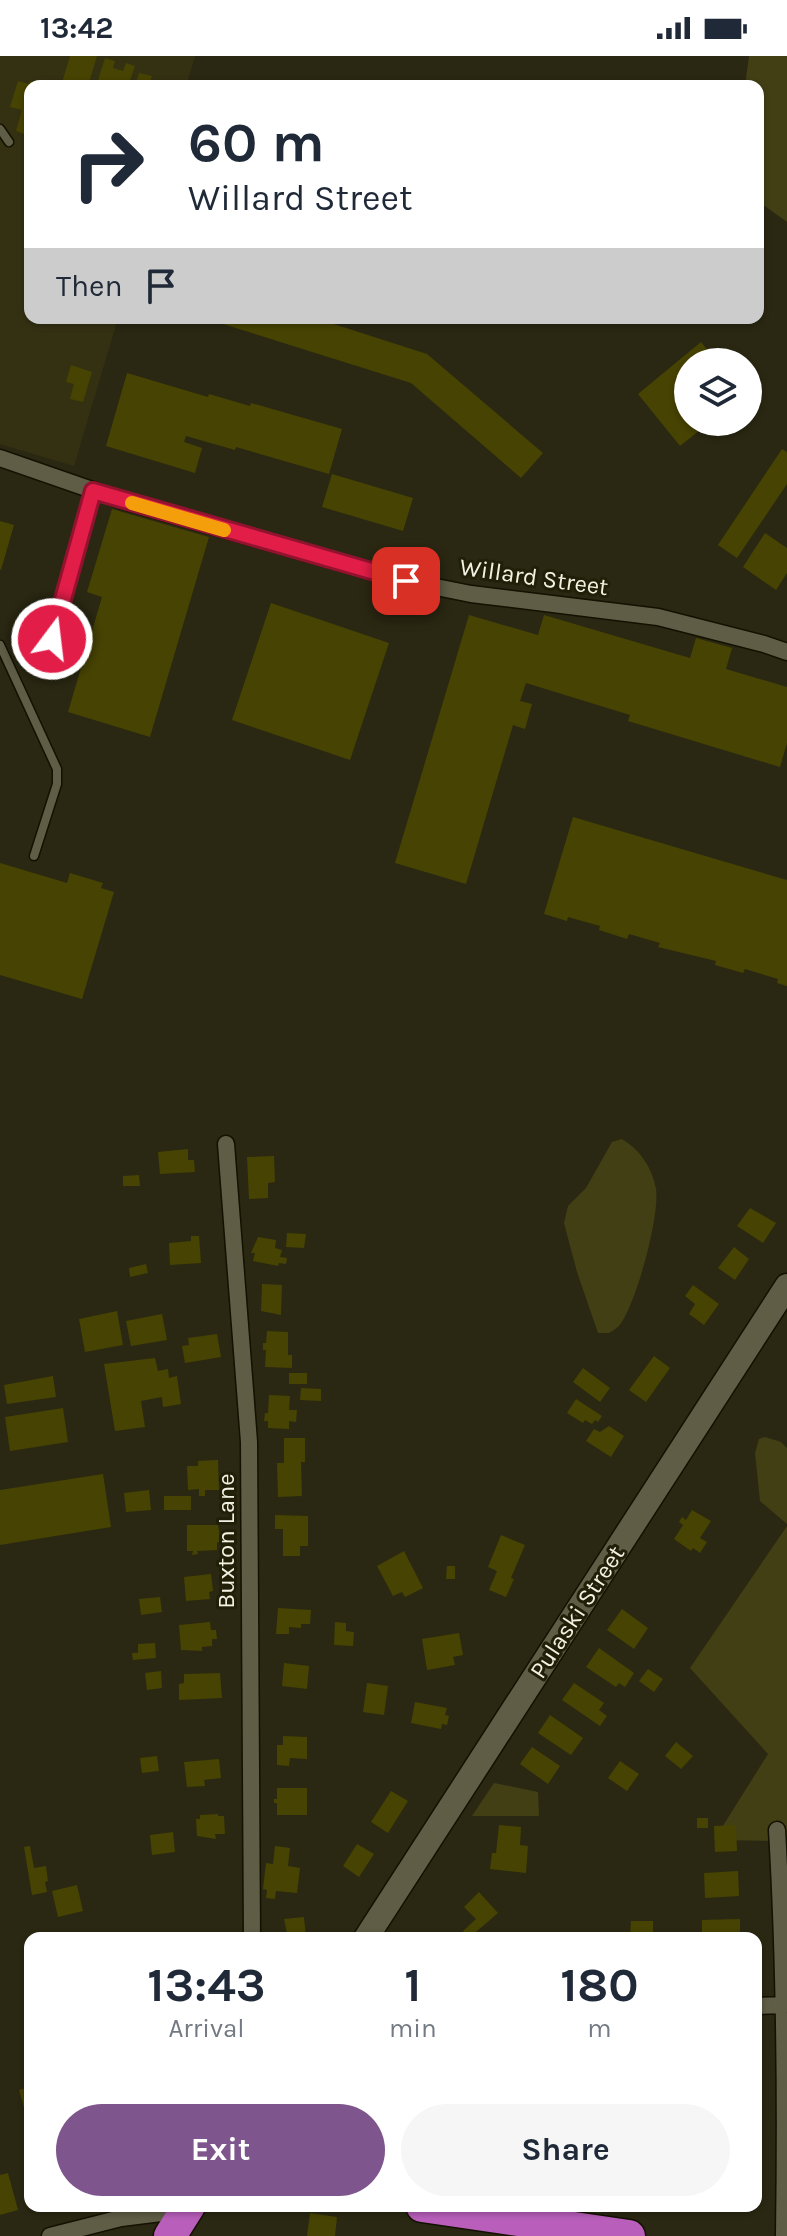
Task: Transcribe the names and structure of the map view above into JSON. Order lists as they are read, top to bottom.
{
  "streets": {
    "main road": ["Pulaski Street"],
    "street": ["Willard Street", "Buxton Lane"]
  },
  "page": {
    "status": "13:42",
    "turn": ["60 m", "Willard Street"],
    "then": "Then",
    "eta": [
      "13:43",
      "Arrival",
      "1",
      "min",
      "180",
      "m"
    ],
    "buttons": ["Exit", "Share"]
  }
}
